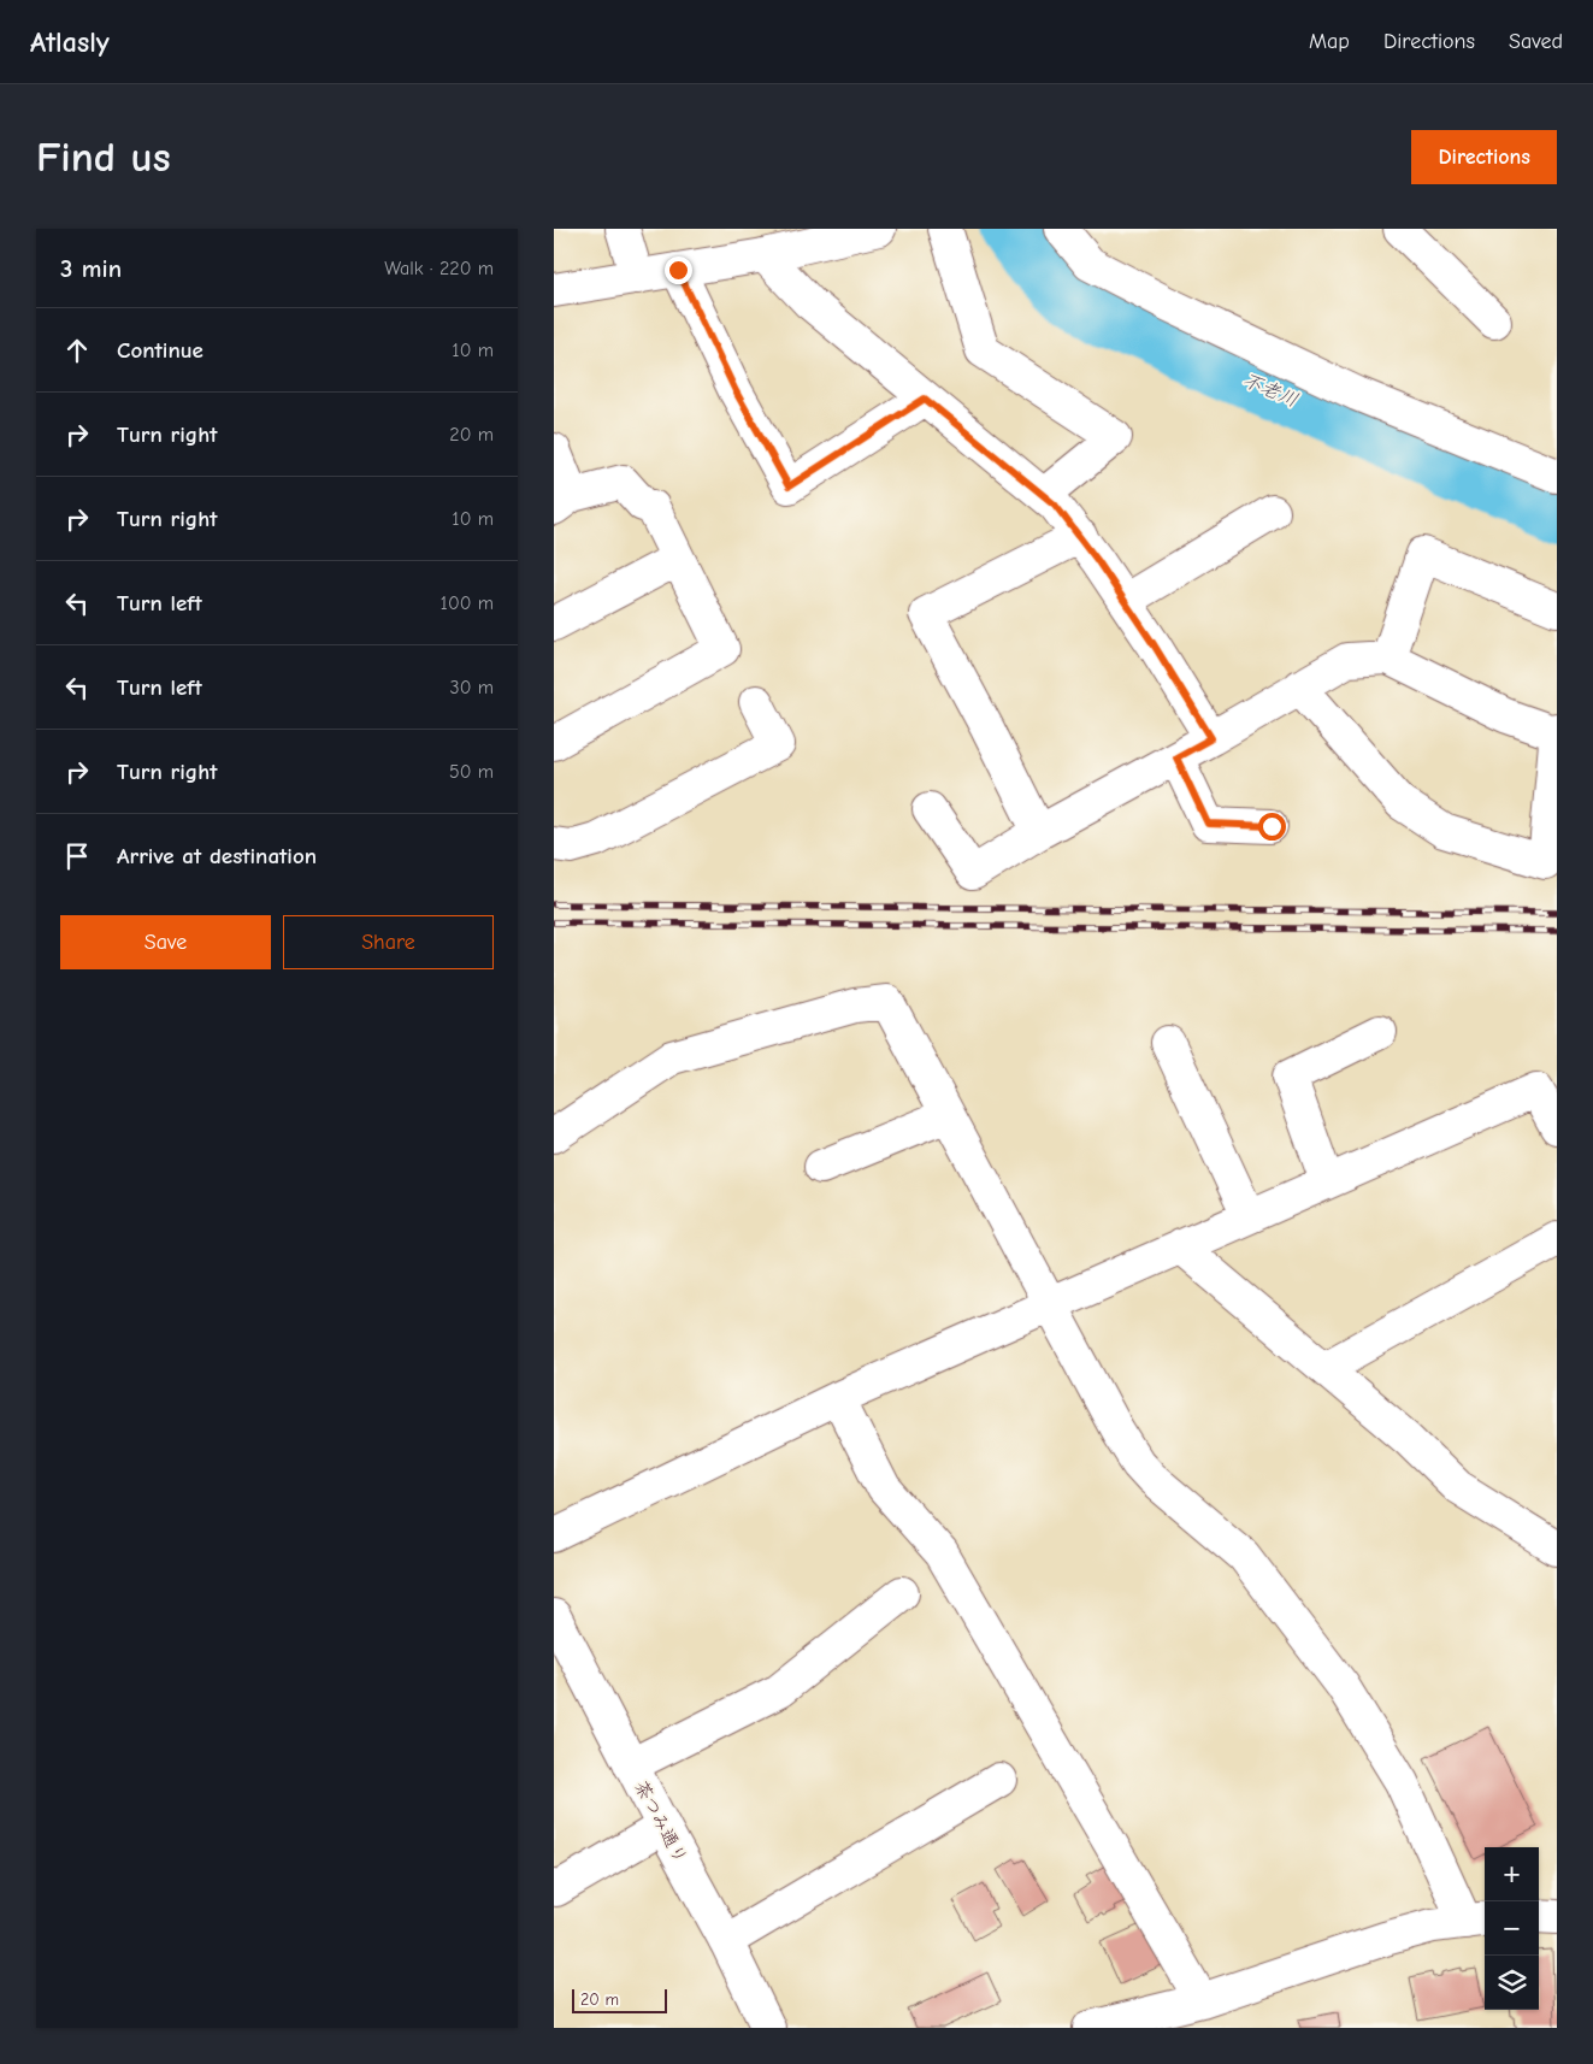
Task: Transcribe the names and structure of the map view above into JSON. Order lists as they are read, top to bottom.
{
  "streets": {
    "main road": ["茶つみ通り"]
  },
  "water": ["不老川"],
  "scale_bar": "20 m",
  "page": {
    "header": "Atlasly",
    "nav": ["Map", "Directions", "Saved"],
    "buttons": [
      "Directions",
      ["Save", "Share"]
    ],
    "title": "Find us",
    "heading": ["3 min", "Walk · 220 m"],
    "list": [
      ["Continue", "10 m"],
      ["Turn right", "20 m"],
      ["Turn right", "10 m"],
      ["Turn left", "100 m"],
      ["Turn left", "30 m"],
      ["Turn right", "50 m"],
      "Arrive at destination"
    ],
    "map_buttons": ["+", "−"],
    "scale": "20 m"
  }
}
